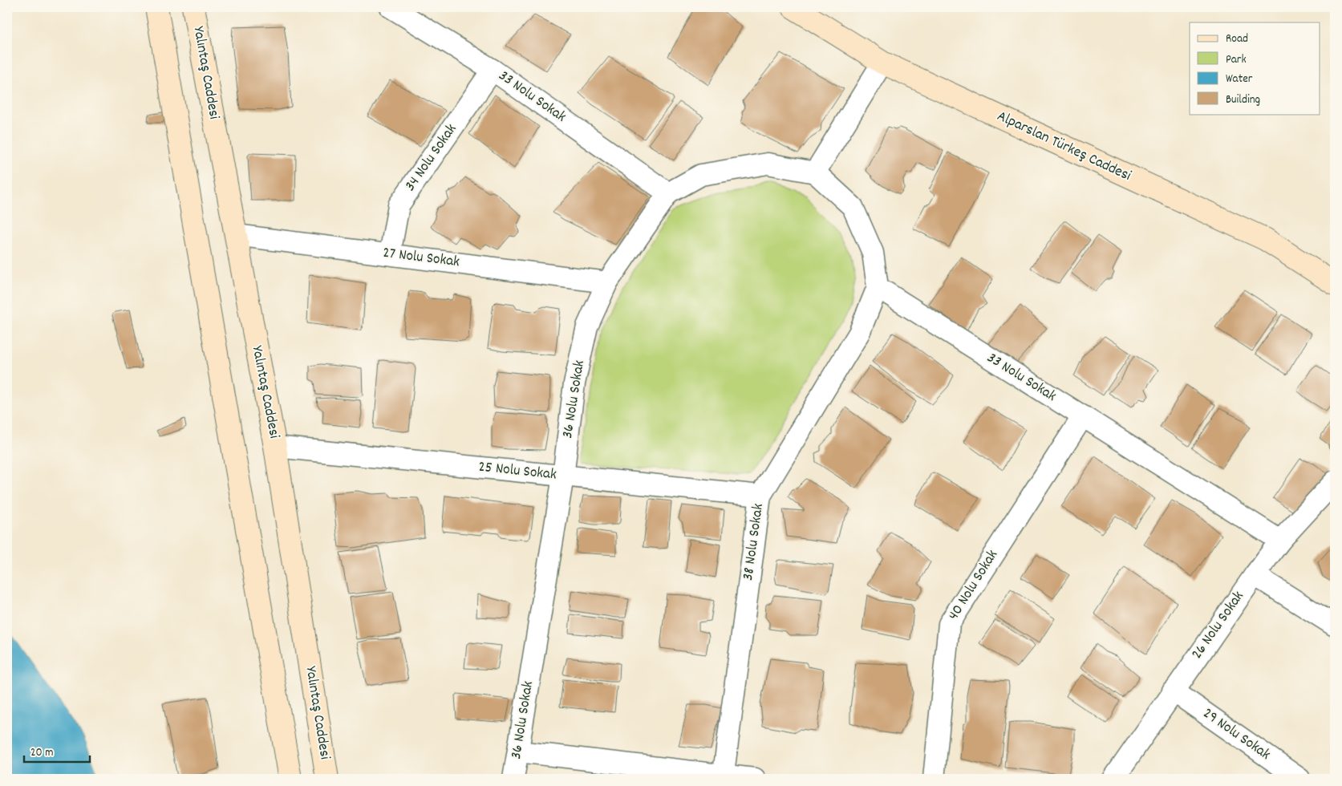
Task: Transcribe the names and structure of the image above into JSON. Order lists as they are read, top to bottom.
{
  "streets": {
    "main road": ["Yalıntaş Caddesi", "Alparslan Türkeş Caddesi"],
    "street": [
      "33 Nolu Sokak",
      "34 Nolu Sokak",
      "27 Nolu Sokak",
      "36 Nolu Sokak",
      "25 Nolu Sokak",
      "38 Nolu Sokak",
      "40 Nolu Sokak",
      "26 Nolu Sokak",
      "29 Nolu Sokak"
    ]
  },
  "crossings": [
    ["Yalıntaş Caddesi", "27 Nolu Sokak"],
    ["Yalıntaş Caddesi", "25 Nolu Sokak"],
    ["33 Nolu Sokak", "34 Nolu Sokak"],
    ["33 Nolu Sokak", "36 Nolu Sokak"],
    ["33 Nolu Sokak", "38 Nolu Sokak"],
    ["33 Nolu Sokak", "40 Nolu Sokak"],
    ["33 Nolu Sokak", "26 Nolu Sokak"],
    ["34 Nolu Sokak", "27 Nolu Sokak"],
    ["27 Nolu Sokak", "36 Nolu Sokak"],
    ["36 Nolu Sokak", "25 Nolu Sokak"],
    ["25 Nolu Sokak", "38 Nolu Sokak"],
    ["26 Nolu Sokak", "29 Nolu Sokak"]
  ],
  "legend": [
    "Road",
    "Park",
    "Water",
    "Building"
  ],
  "scale_bar": "20 m"
}
